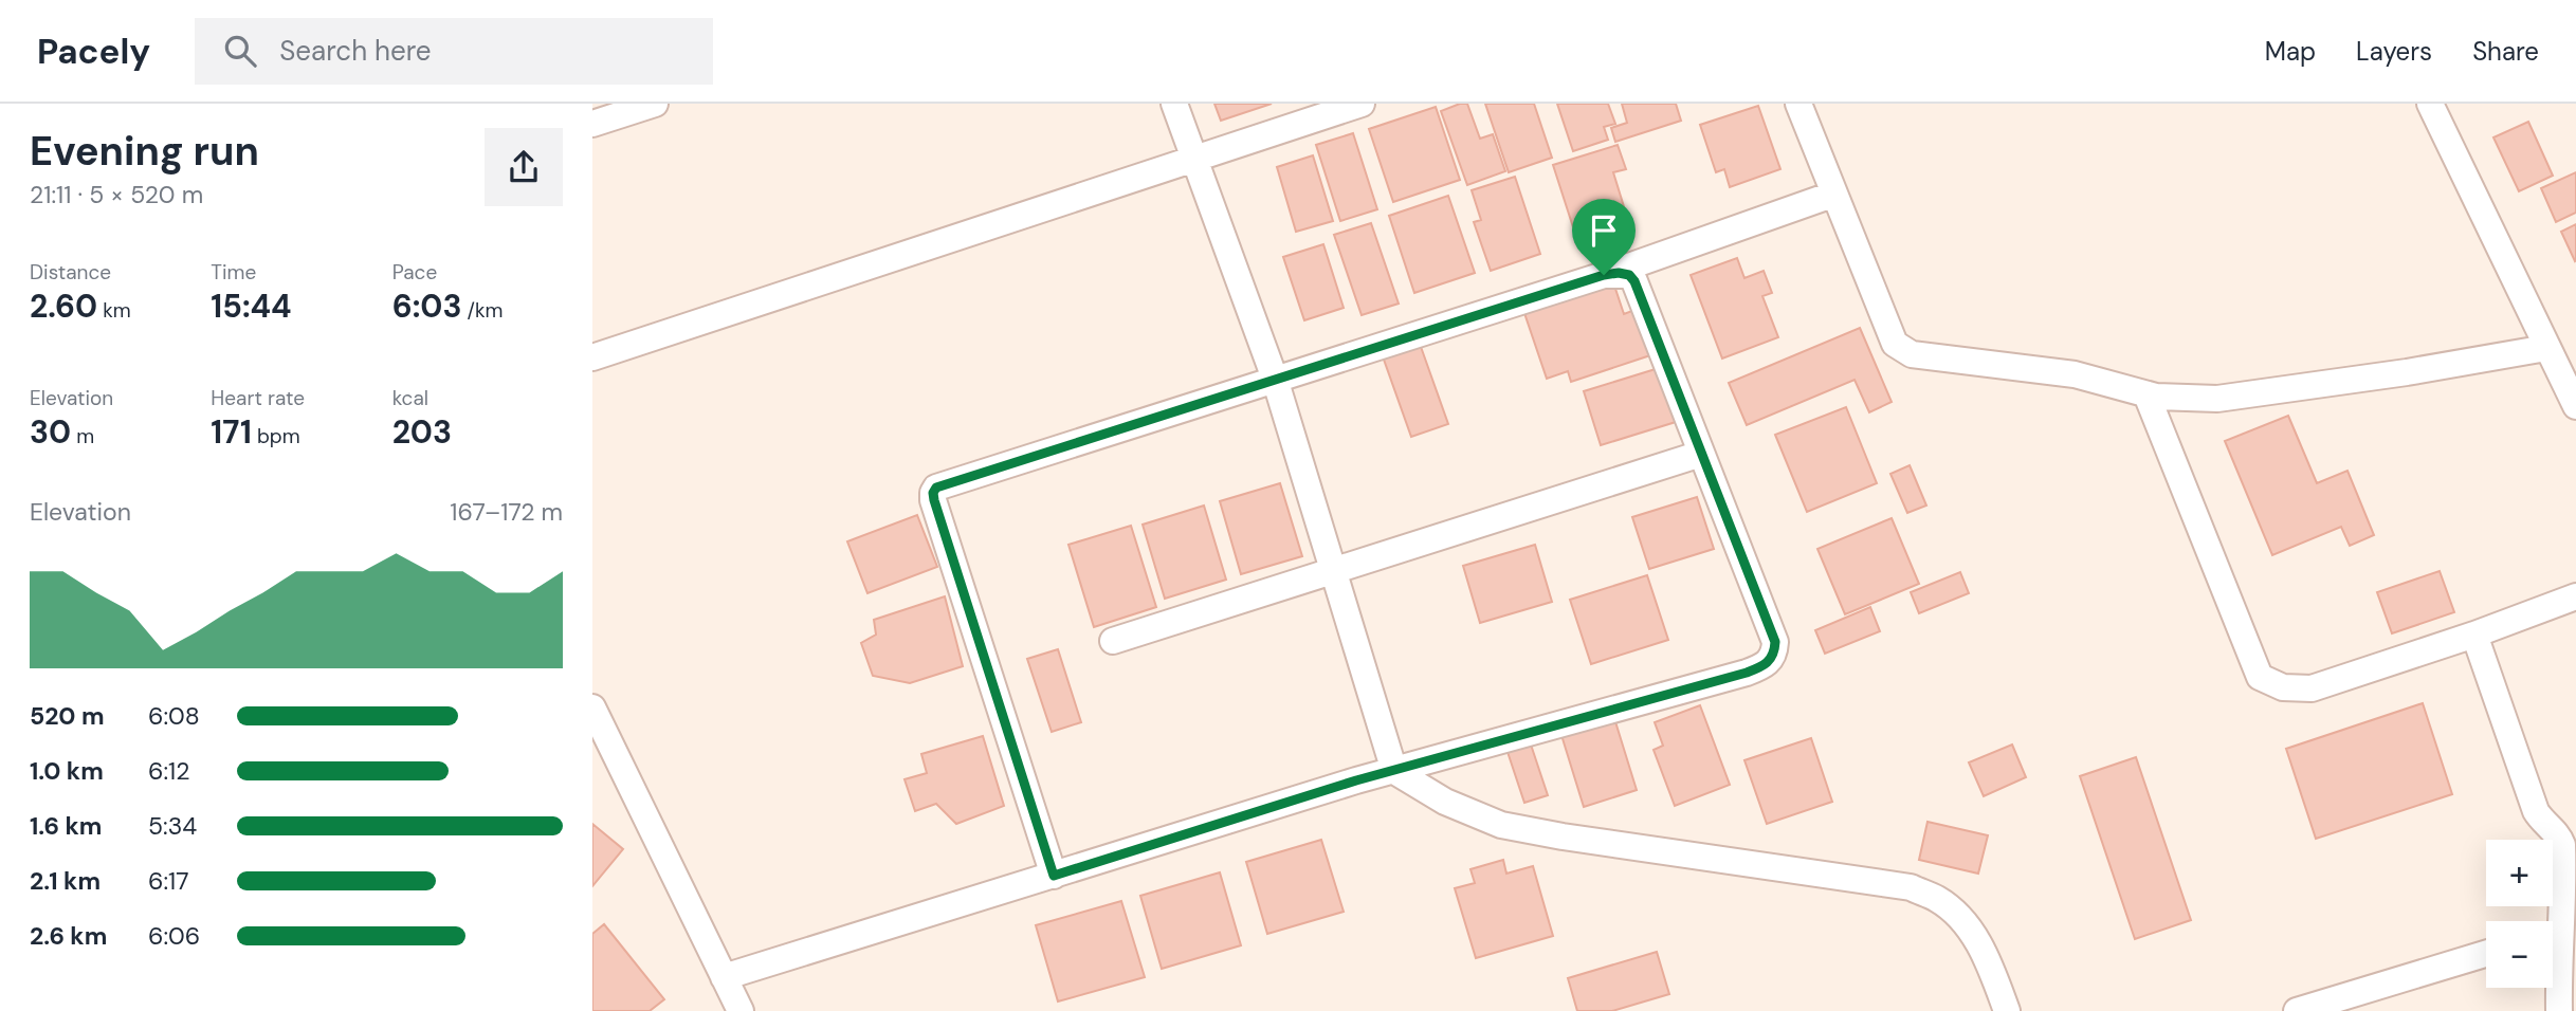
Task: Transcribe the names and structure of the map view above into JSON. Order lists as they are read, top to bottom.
{
  "page": {
    "header": "Pacely",
    "search": "Search here",
    "nav": ["Map", "Layers", "Share"],
    "heading": ["Evening run", "21:11 · 5 × 520 m"],
    "stats": [
      ["Distance", "2.60 km"],
      ["Time", "15:44"],
      ["Pace", "6:03 /km"],
      ["Elevation", "30 m"],
      ["Heart rate", "171 bpm"],
      ["kcal", "203"]
    ],
    "chart": ["Elevation", "167–172 m"],
    "list": [
      {
        "name": "520 m",
        "note": "6:08"
      },
      {
        "name": "1.0 km",
        "note": "6:12"
      },
      {
        "name": "1.6 km",
        "note": "5:34"
      },
      {
        "name": "2.1 km",
        "note": "6:17"
      },
      {
        "name": "2.6 km",
        "note": "6:06"
      }
    ],
    "map_buttons": ["+", "−"]
  }
}
